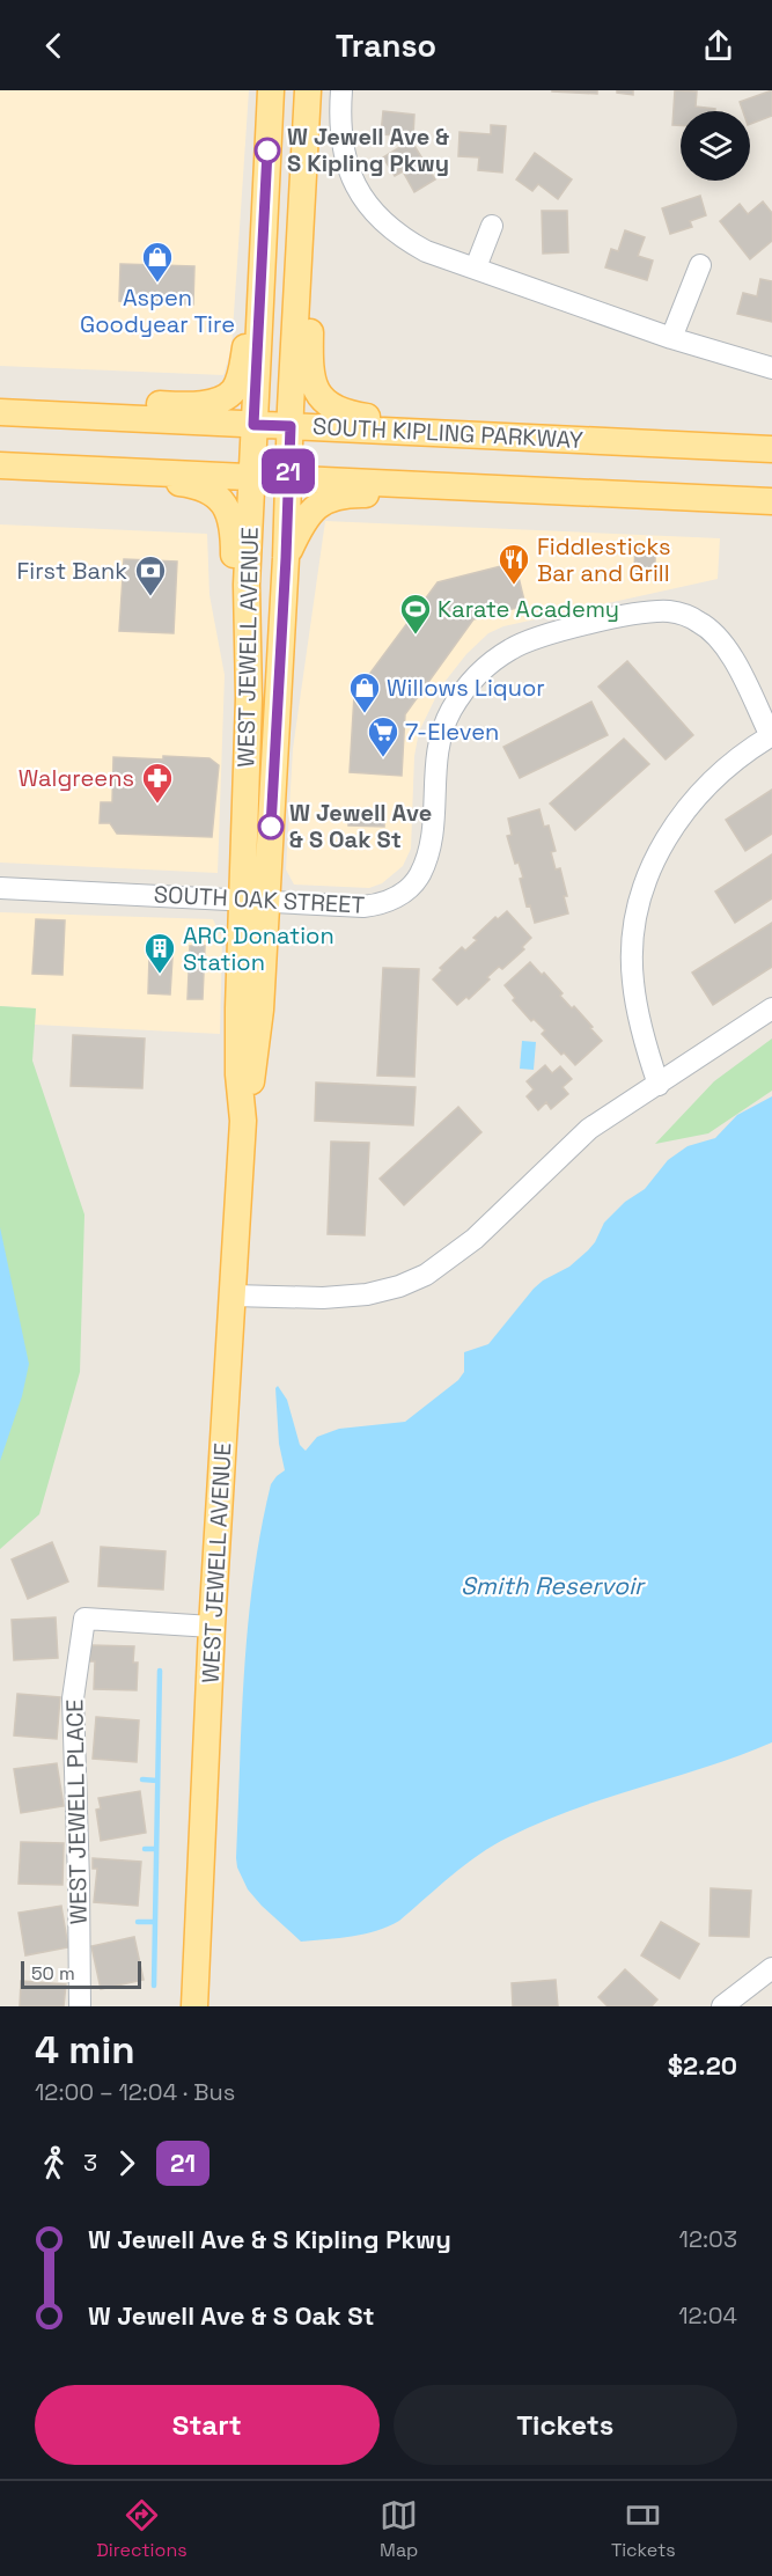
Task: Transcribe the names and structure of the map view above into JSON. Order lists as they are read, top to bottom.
{
  "streets": {
    "main road": ["SOUTH KIPLING PARKWAY", "WEST JEWELL AVENUE"],
    "street": ["SOUTH OAK STREET", "WEST JEWELL PLACE"]
  },
  "crossings": [
    ["SOUTH KIPLING PARKWAY", "WEST JEWELL AVENUE"],
    ["WEST JEWELL AVENUE", "SOUTH OAK STREET"],
    ["WEST JEWELL AVENUE", "WEST JEWELL PLACE"]
  ],
  "water": ["Smith Reservoir"],
  "places": {
    "other": ["W Jewell Ave & S Kipling Pkwy", "W Jewell Ave & S Oak St"],
    "shop": ["Aspen Goodyear Tire", "Willows Liquor"],
    "restaurant": ["Fiddlesticks Bar and Grill"],
    "bank": ["First Bank"],
    "sports": ["Karate Academy"],
    "supermarket": ["7-Eleven"],
    "pharmacy": ["Walgreens"],
    "building": ["ARC Donation Station"]
  },
  "lines": ["bus line 21"],
  "scale_bar": "50 m",
  "page": {
    "header": "Transo",
    "on_map": "21",
    "scale": "50 m",
    "heading": ["4 min", "12:00 – 12:04 · Bus", "$2.20"],
    "legs": ["3", "21"],
    "list": [
      {
        "name": "W Jewell Ave & S Kipling Pkwy",
        "value": "12:03"
      },
      {
        "name": "W Jewell Ave & S Oak St",
        "value": "12:04"
      }
    ],
    "buttons": ["Start", "Tickets"],
    "tabs": ["Directions", "Map", "Tickets"]
  }
}
